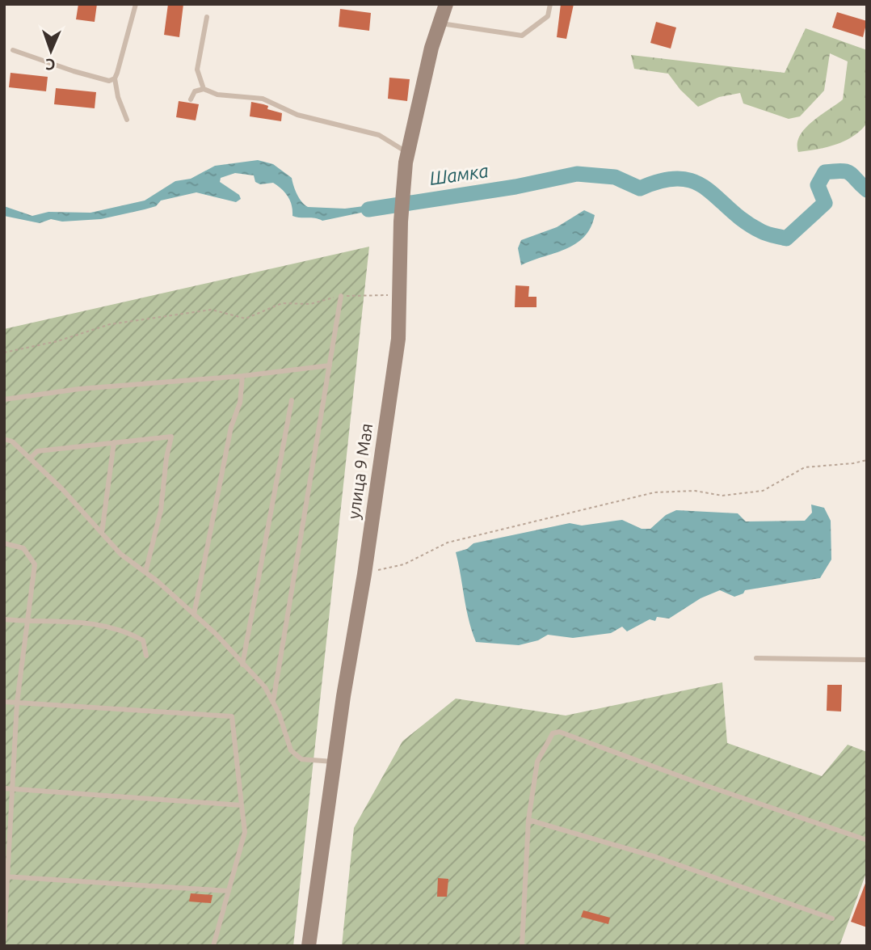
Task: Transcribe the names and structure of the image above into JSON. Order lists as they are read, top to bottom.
{
  "streets": {
    "main road": ["улица 9 Мая"]
  },
  "water": ["Шамка"],
  "north": "bottom"
}
